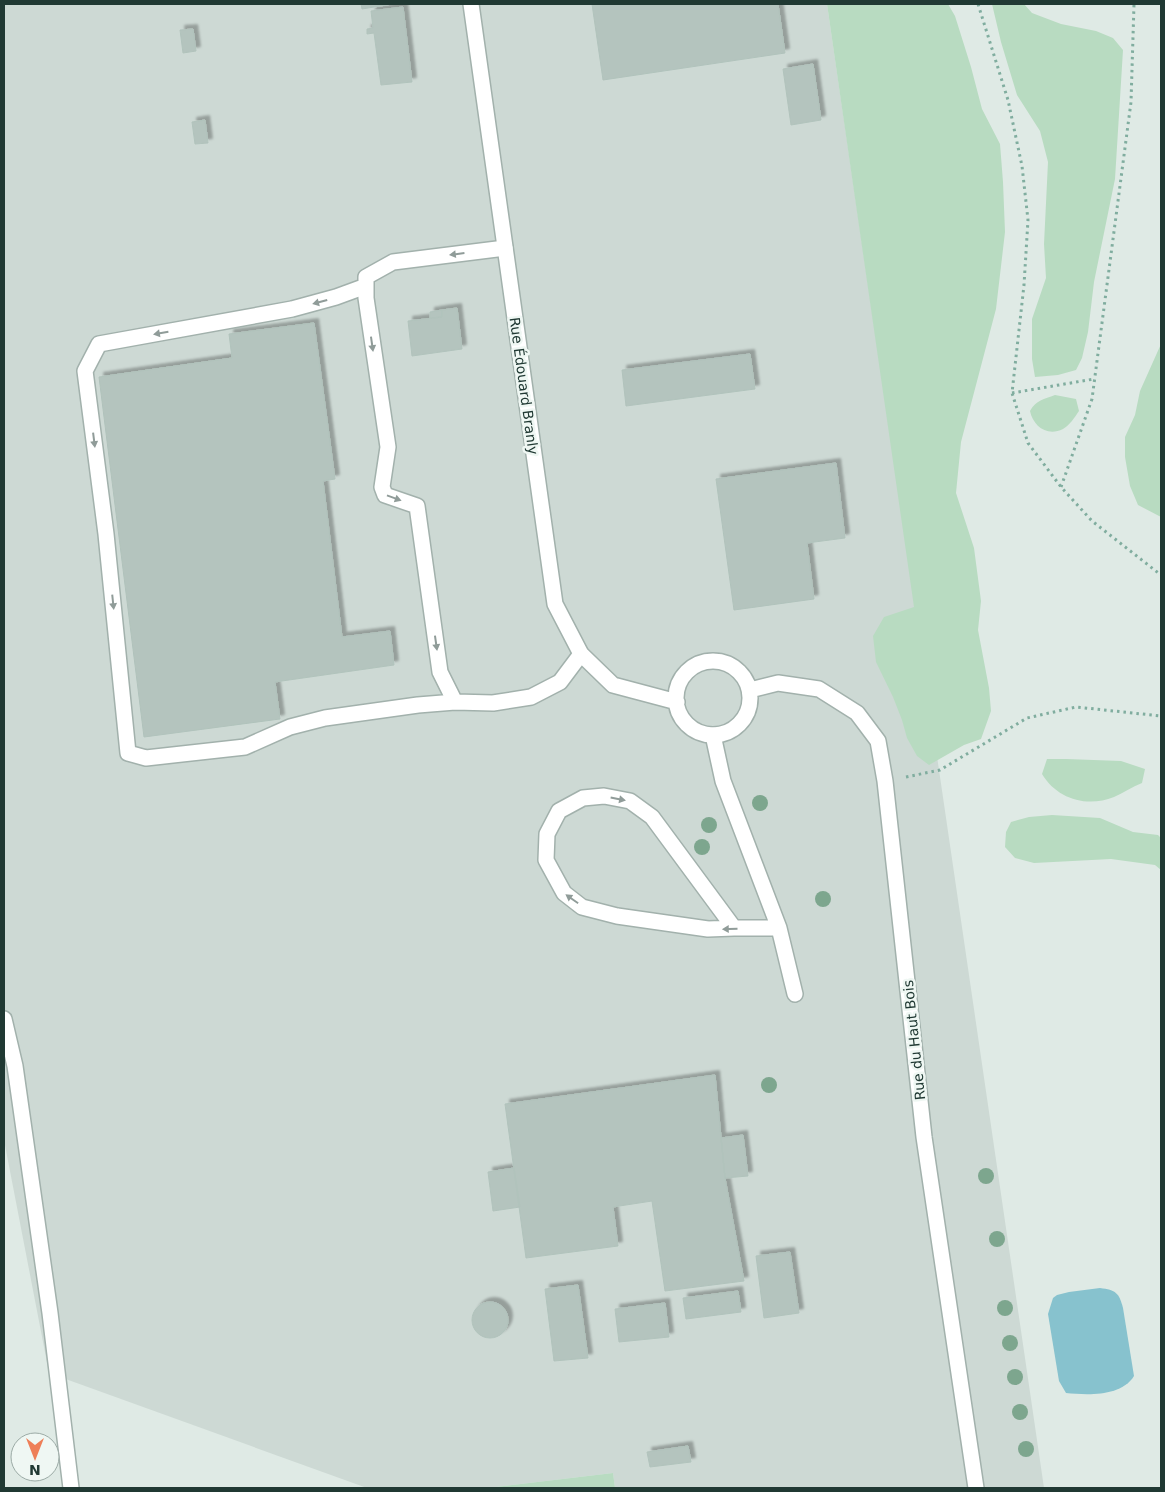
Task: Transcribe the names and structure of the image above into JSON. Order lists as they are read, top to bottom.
{
  "streets": {
    "street": ["Rue Édouard Branly", "Rue du Haut Bois"]
  },
  "crossings": [
    ["Rue Édouard Branly", "Rue du Haut Bois"]
  ],
  "north": "bottom"
}
